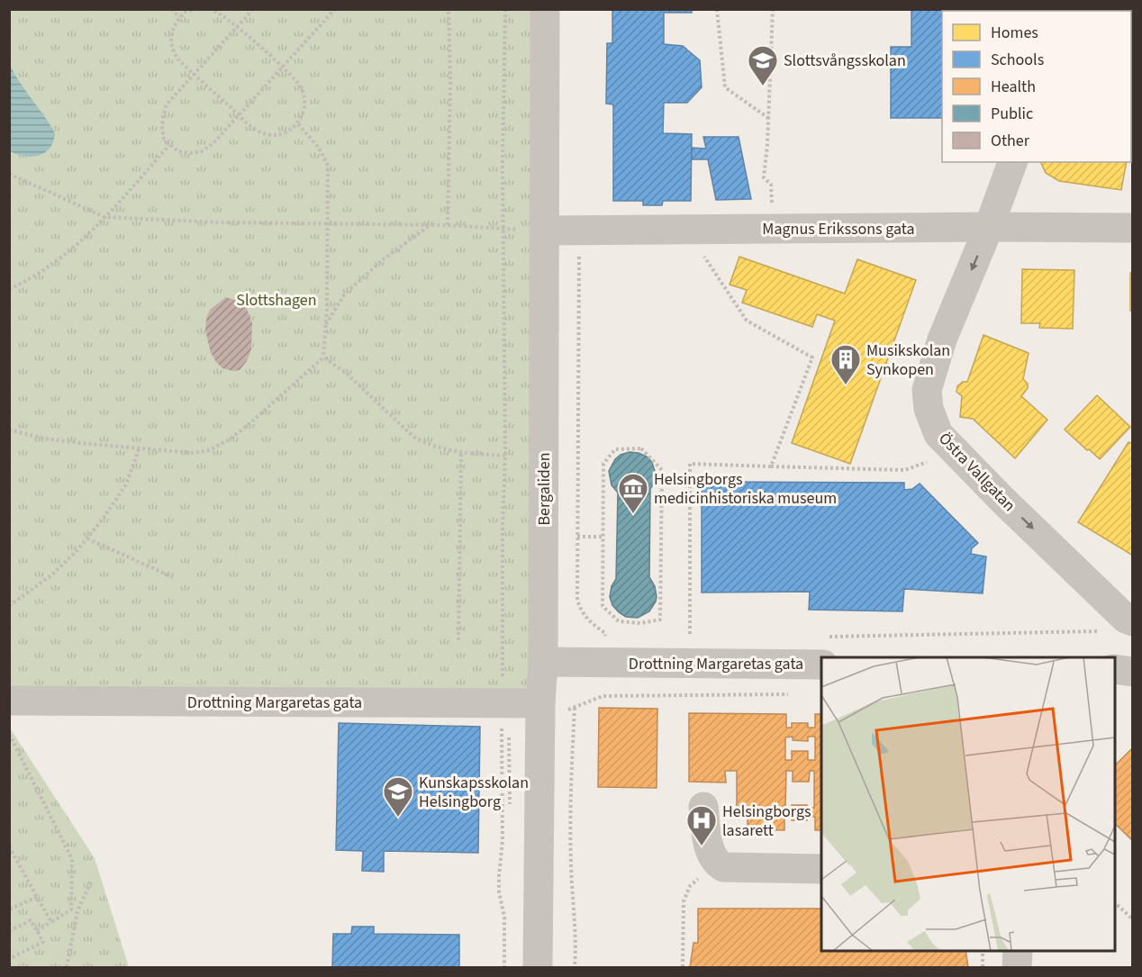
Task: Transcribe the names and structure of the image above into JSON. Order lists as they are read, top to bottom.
{
  "streets": {
    "street": [
      "Magnus Erikssons gata",
      "Östra Vallgatan",
      "Bergaliden",
      "Drottning Margaretas gata"
    ]
  },
  "crossings": [
    ["Magnus Erikssons gata", "Östra Vallgatan"],
    ["Magnus Erikssons gata", "Bergaliden"],
    ["Bergaliden", "Drottning Margaretas gata"]
  ],
  "one_way": ["Östra Vallgatan"],
  "parks": ["Slottshagen"],
  "places": {
    "school or university": ["Slottsvångsskolan", "Kunskapsskolan Helsingborg"],
    "building": ["Musikskolan Synkopen"],
    "museum": ["Helsingborgs medicinhistoriska museum"],
    "hospital": ["Helsingborgs lasarett"]
  },
  "legend": [
    "Homes",
    "Schools",
    "Health",
    "Public",
    "Other"
  ]
}
